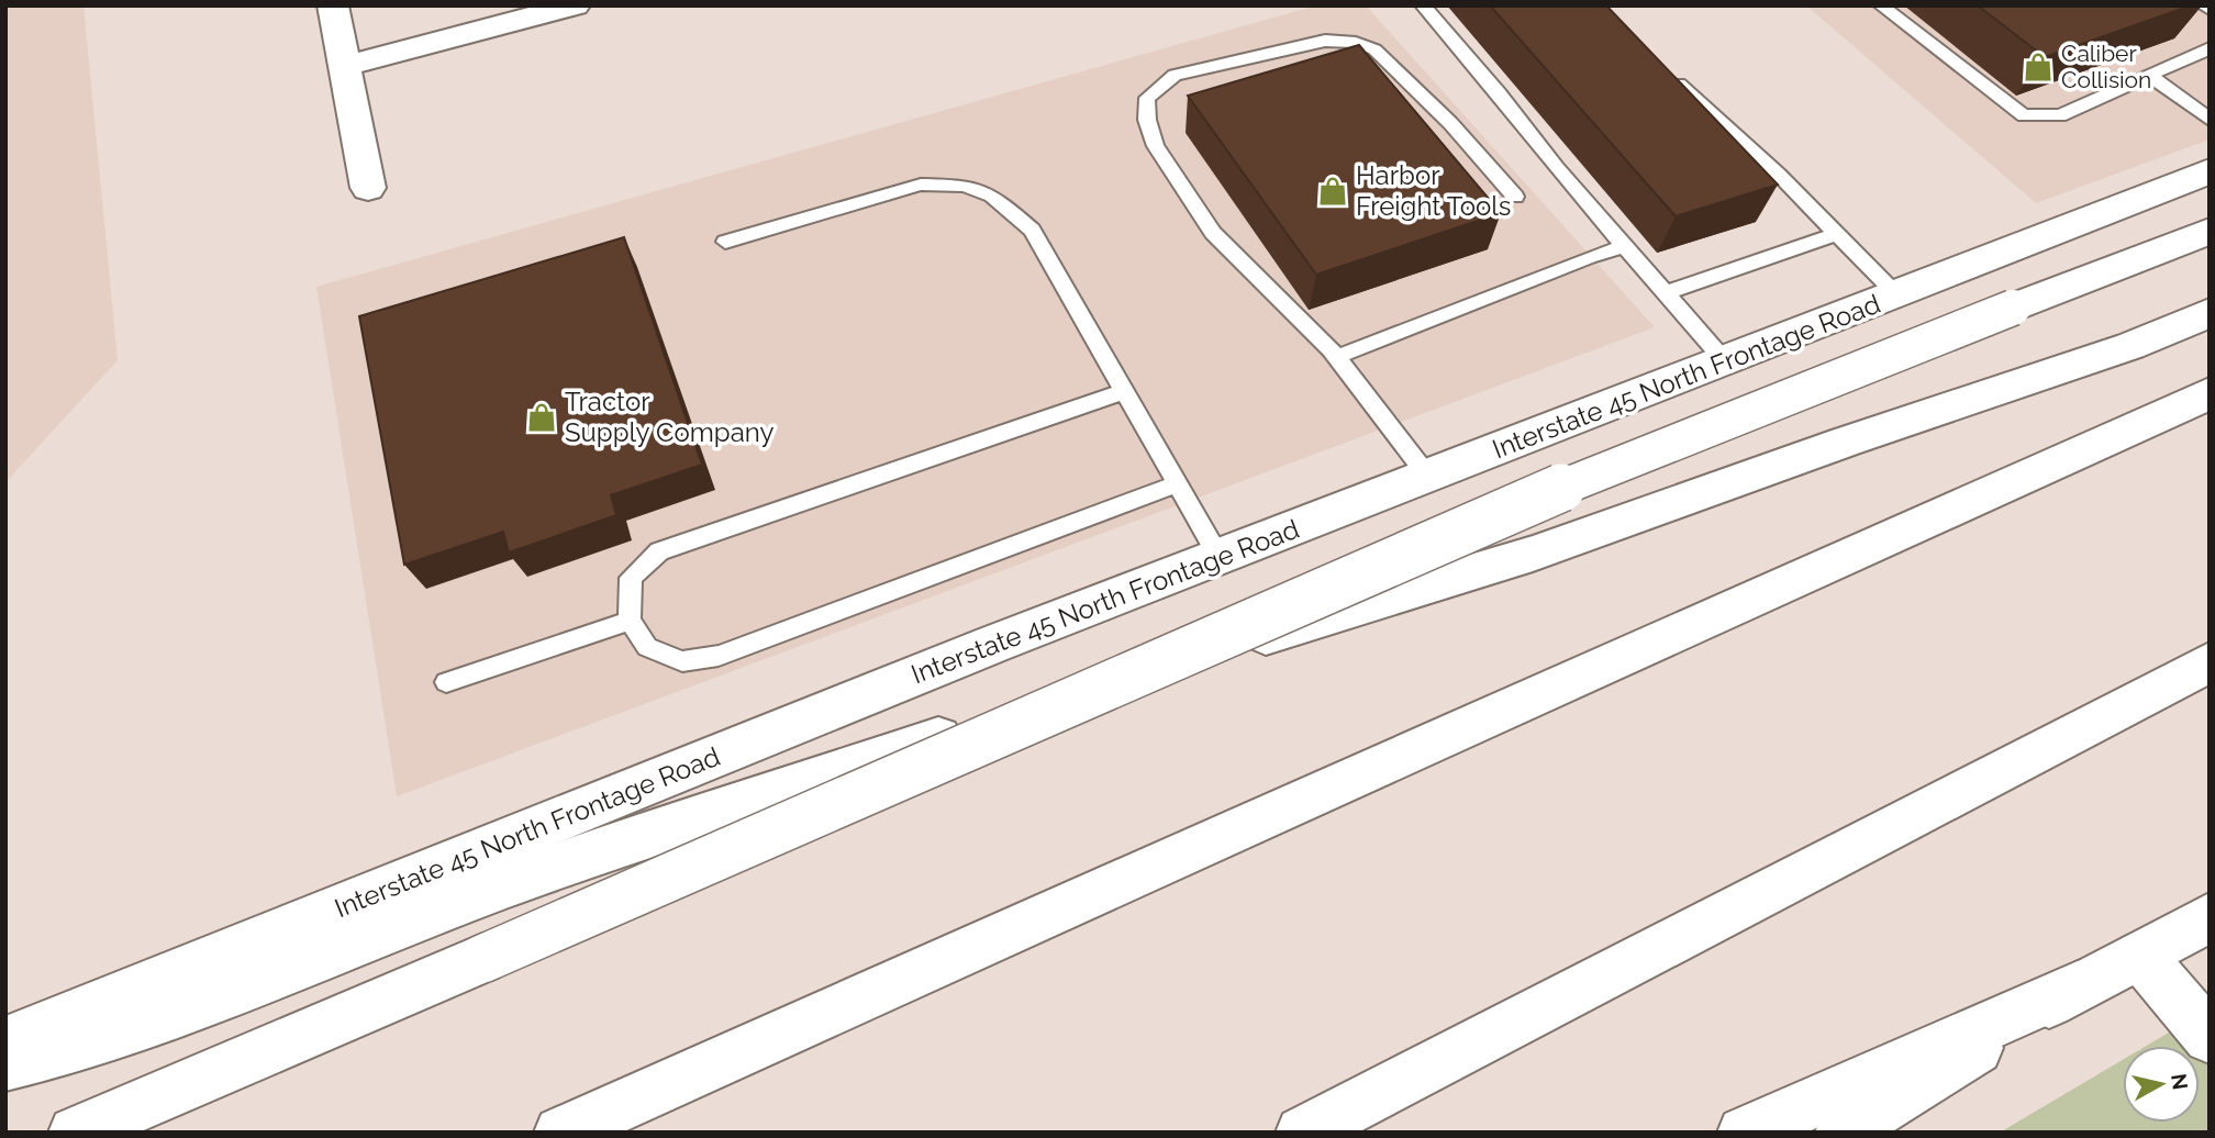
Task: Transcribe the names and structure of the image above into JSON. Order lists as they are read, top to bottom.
{
  "streets": {
    "main road": ["Interstate 45 North Frontage Road"]
  },
  "places": {
    "shop": ["Caliber Collision", "Harbor Freight Tools", "Tractor Supply Company"]
  },
  "north": "right"
}
